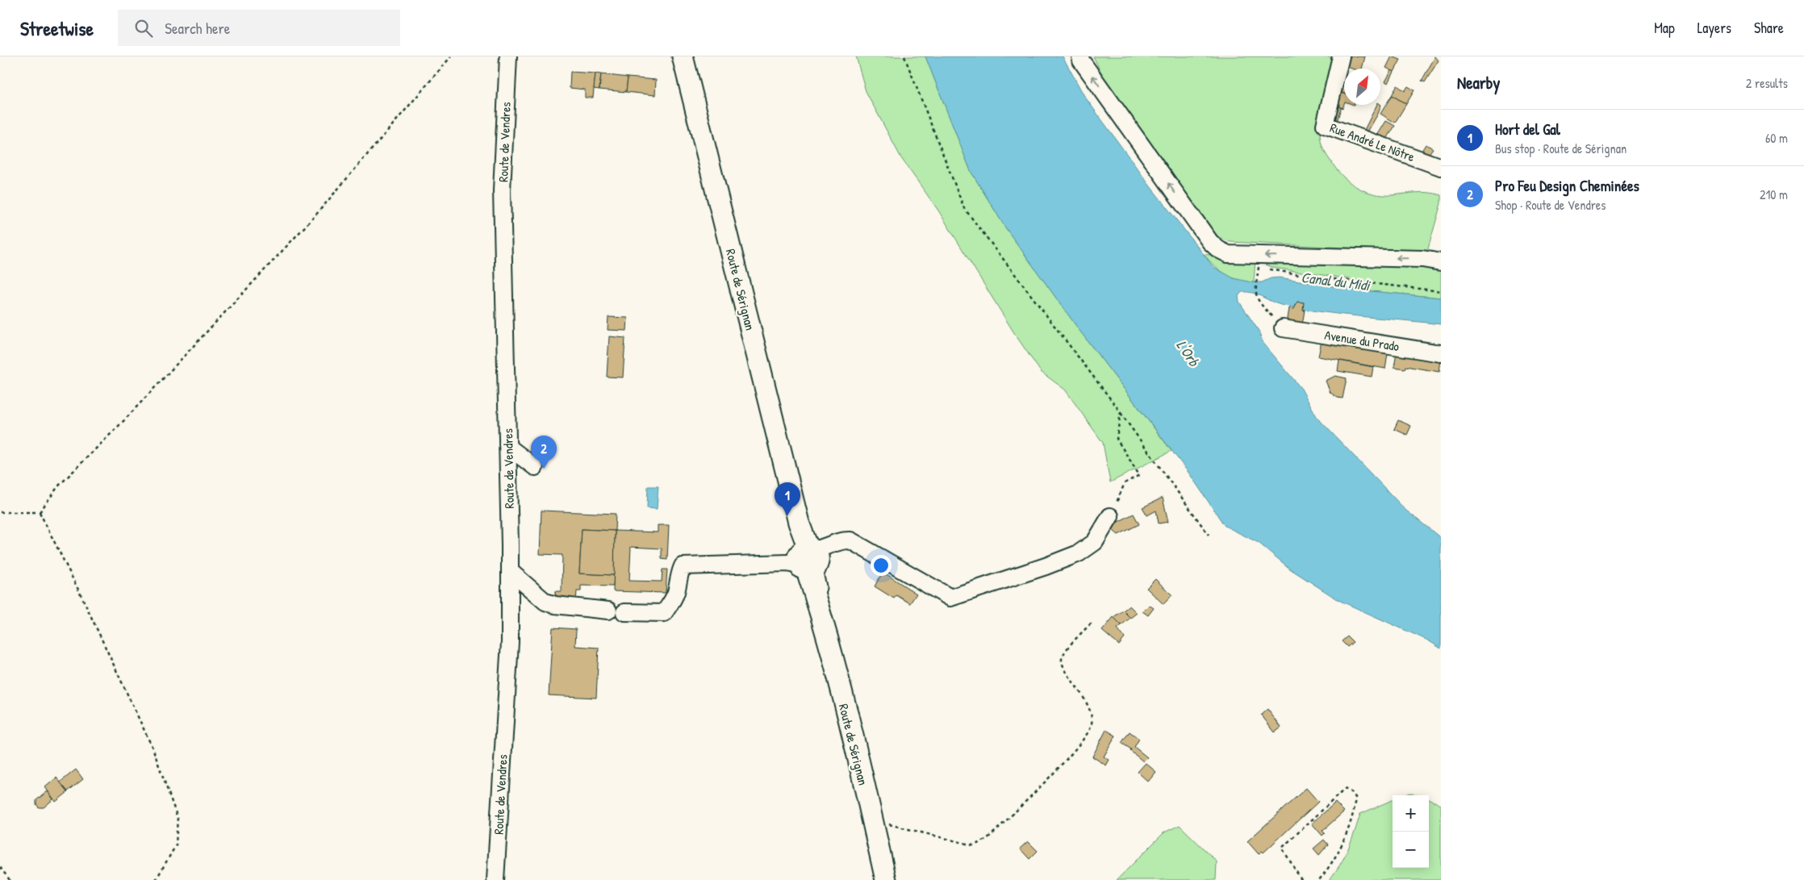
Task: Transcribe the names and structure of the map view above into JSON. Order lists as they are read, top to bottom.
{
  "streets": {
    "main road": ["Route de Sérignan"],
    "street": ["Route de Vendres", "Rue André Le Nôtre", "Avenue du Prado"]
  },
  "water": ["Canal du Midi", "L'Orb"],
  "north": "top right",
  "page": {
    "header": "Streetwise",
    "search": "Search here",
    "nav": ["Map", "Layers", "Share"],
    "heading": ["Nearby", "2 results"],
    "list": [
      {
        "mark": "1",
        "name": "Hort del Gal",
        "note": "Bus stop · Route de Sérignan",
        "value": "60 m"
      },
      {
        "mark": "2",
        "name": "Pro Feu Design Cheminées",
        "note": "Shop · Route de Vendres",
        "value": "210 m"
      }
    ],
    "pins": ["2", "1"],
    "map_buttons": ["+", "−"]
  }
}
